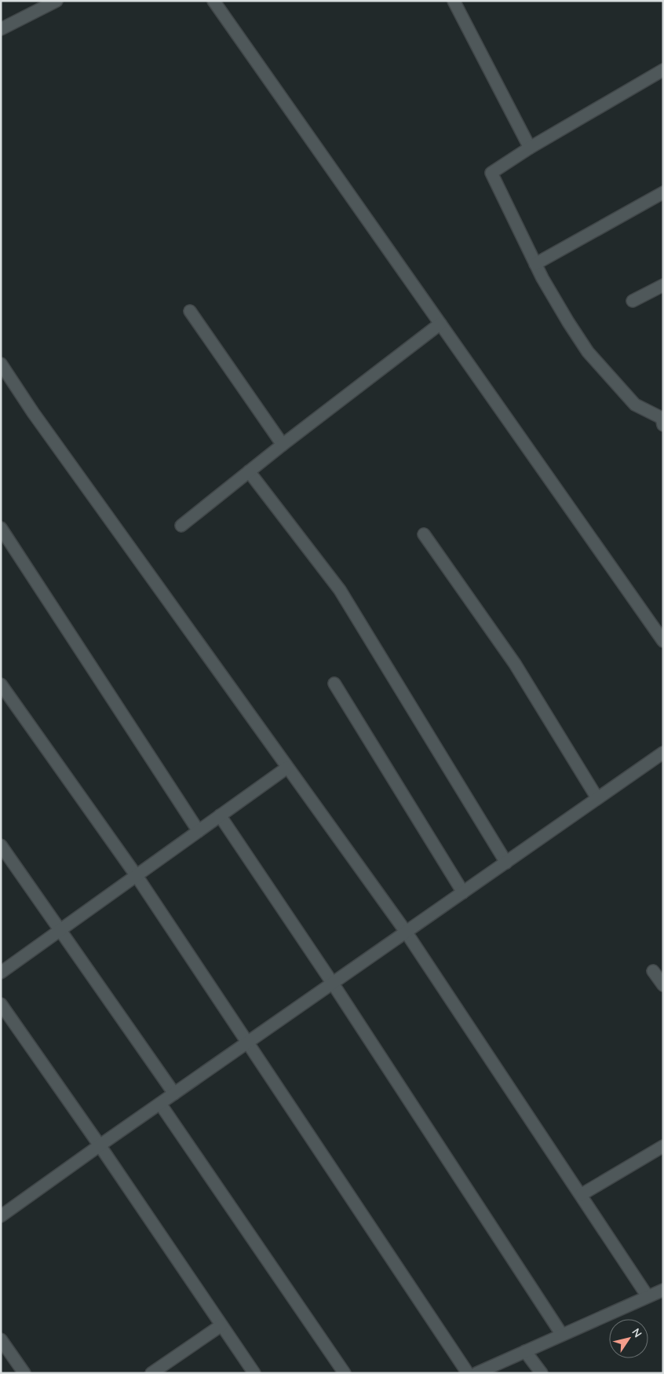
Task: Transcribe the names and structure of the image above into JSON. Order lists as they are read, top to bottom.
{
  "north": "top right"
}
